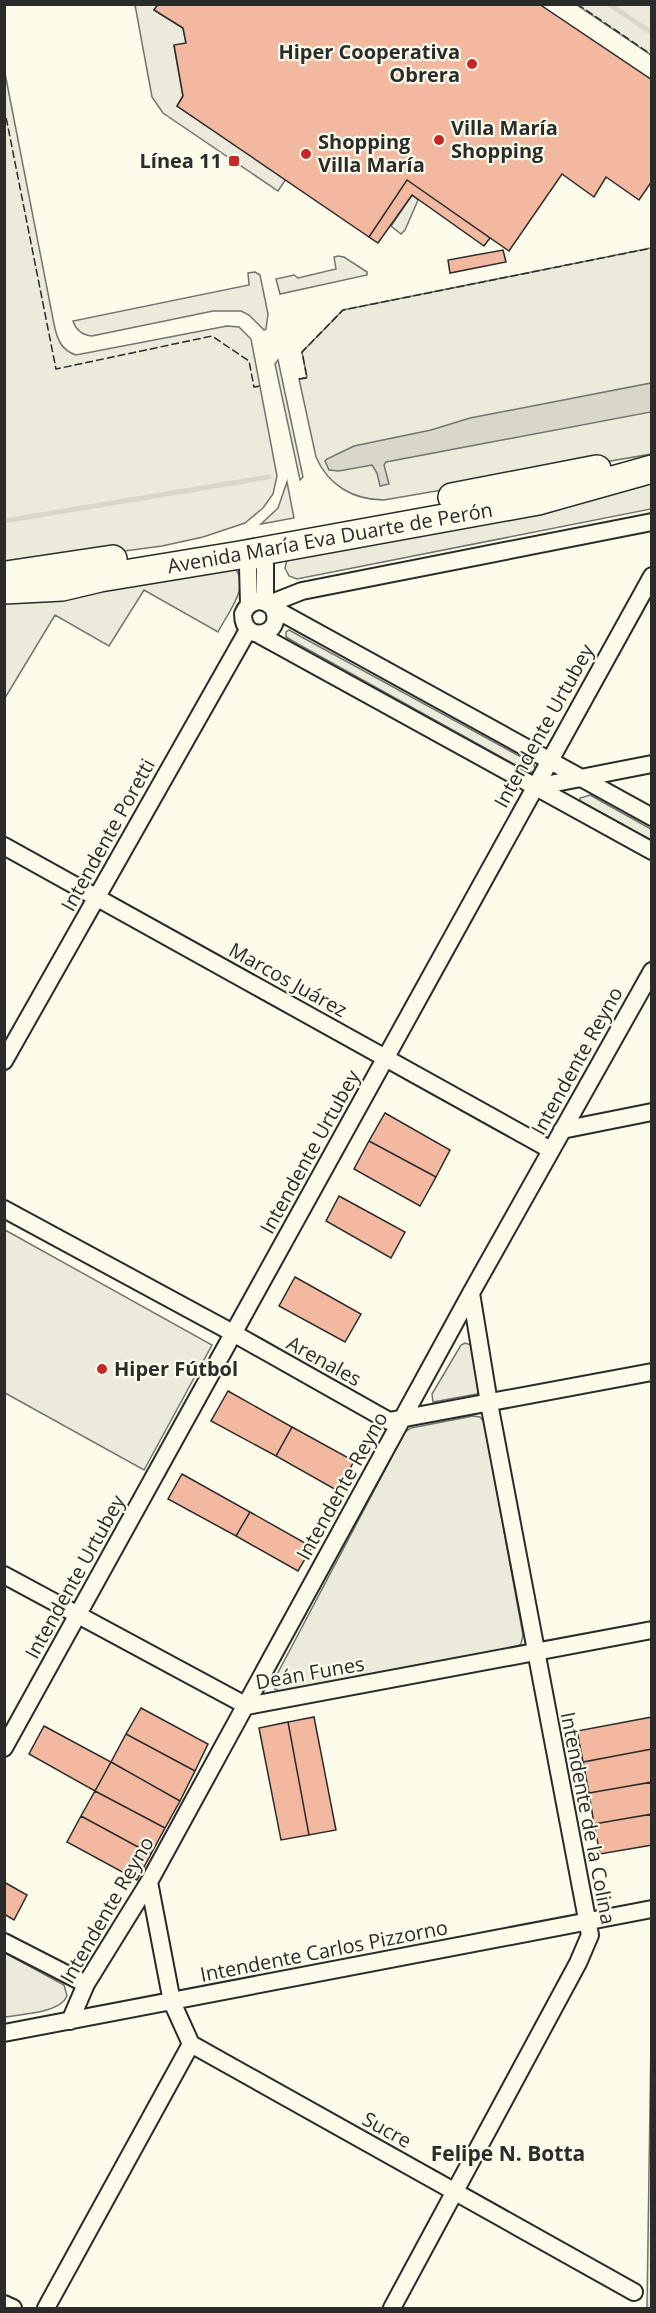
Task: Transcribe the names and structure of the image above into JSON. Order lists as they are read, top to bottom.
{
  "streets": {
    "highway": ["Avenida María Eva Duarte de Perón"],
    "street": [
      "Intendente Urtubey",
      "Intendente Poretti",
      "Marcos Juárez",
      "Intendente Reyno",
      "Arenales",
      "Deán Funes",
      "Intendente de la Colina",
      "Intendente Carlos Pizzorno",
      "Sucre"
    ]
  },
  "crossings": [
    ["Intendente Urtubey", "Marcos Juárez"],
    ["Intendente Urtubey", "Arenales"],
    ["Intendente Urtubey", "Deán Funes"],
    ["Intendente Poretti", "Marcos Juárez"],
    ["Marcos Juárez", "Intendente Reyno"],
    ["Intendente Reyno", "Arenales"],
    ["Intendente Reyno", "Deán Funes"],
    ["Intendente Reyno", "Intendente de la Colina"],
    ["Intendente Reyno", "Intendente Carlos Pizzorno"],
    ["Arenales", "Intendente de la Colina"],
    ["Deán Funes", "Intendente de la Colina"],
    ["Intendente de la Colina", "Intendente Carlos Pizzorno"],
    ["Intendente de la Colina", "Sucre"]
  ],
  "districts": ["Felipe N. Botta"],
  "places": {
    "other": [
      "Hiper Cooperativa Obrera",
      "Villa María Shopping",
      "Shopping Villa María",
      "Hiper Fútbol"
    ],
    "transit": ["Línea 11"]
  }
}
